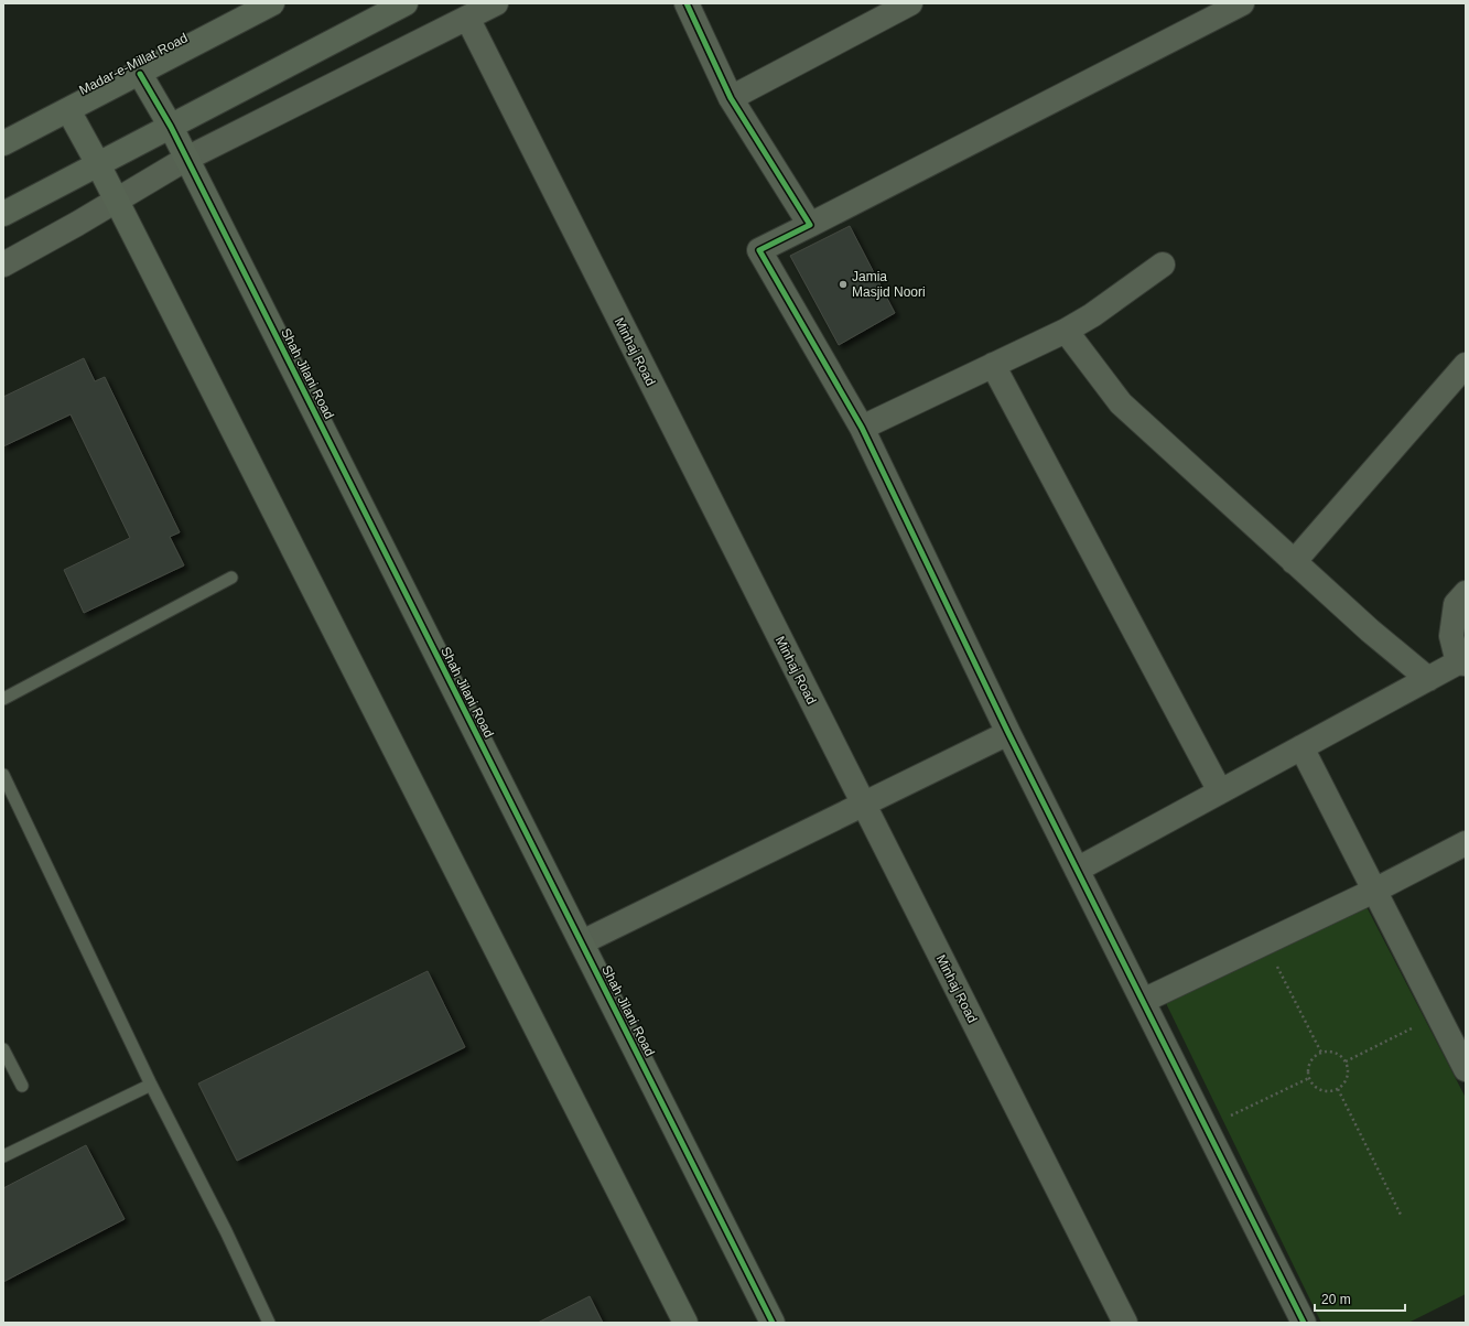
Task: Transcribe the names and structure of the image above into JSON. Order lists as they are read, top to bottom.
{
  "streets": {
    "street": ["Madar-e-Millat Road", "Minhaj Road", "Shah Jilani Road"]
  },
  "crossings": [
    ["Madar-e-Millat Road", "Shah Jilani Road"]
  ],
  "places": ["Jamia Masjid Noori"],
  "scale_bar": "20 m"
}
